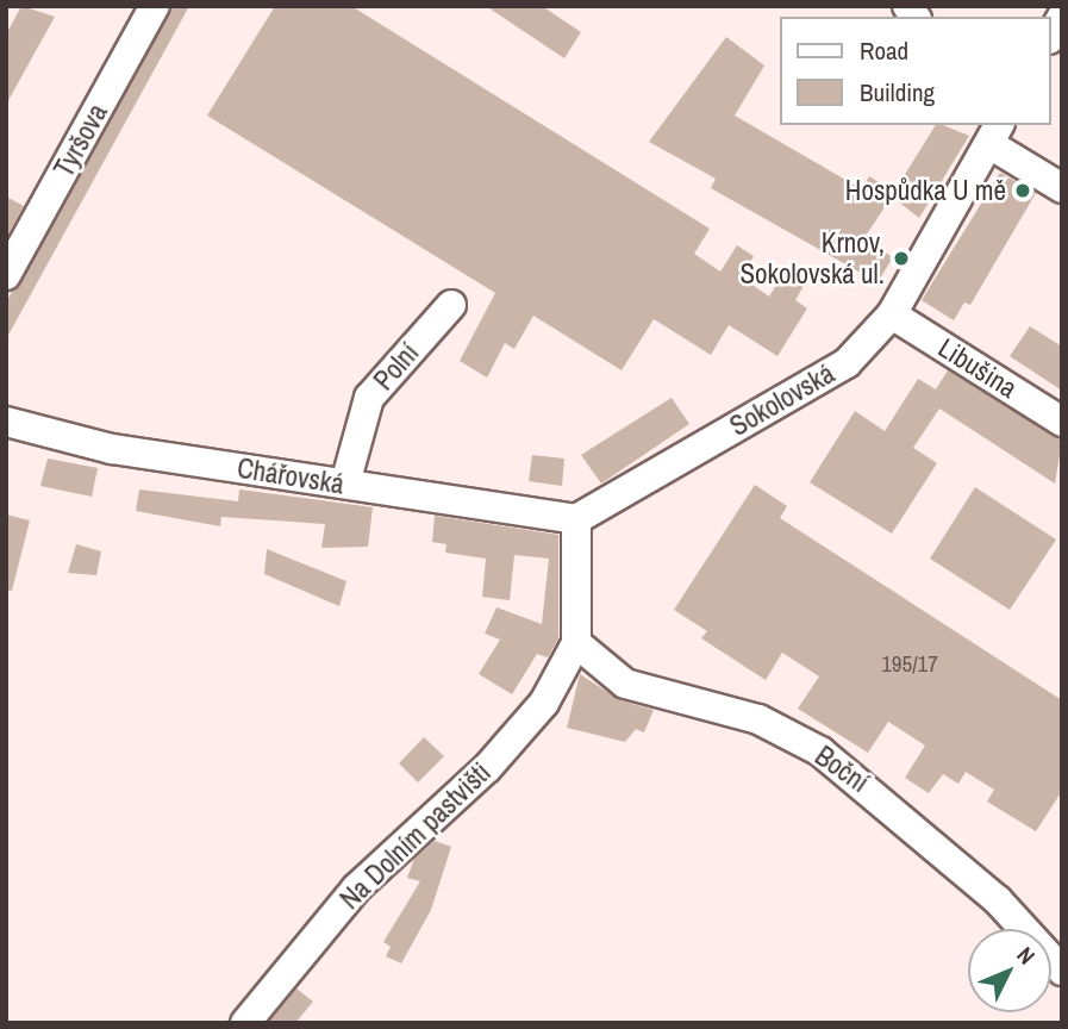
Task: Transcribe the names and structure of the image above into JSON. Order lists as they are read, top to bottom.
{
  "streets": {
    "street": [
      "Tyršova",
      "Polní",
      "Libušina",
      "Sokolovská",
      "Chářovská",
      "Boční",
      "Na Dolním pastvišti"
    ]
  },
  "crossings": [
    ["Polní", "Chářovská"],
    ["Libušina", "Sokolovská"],
    ["Sokolovská", "Chářovská"],
    ["Boční", "Na Dolním pastvišti"]
  ],
  "places": ["Hospůdka U mě", "Krnov, Sokolovská ul."],
  "house_numbers": ["195/17"],
  "legend": ["Road", "Building"],
  "north": "top right"
}
